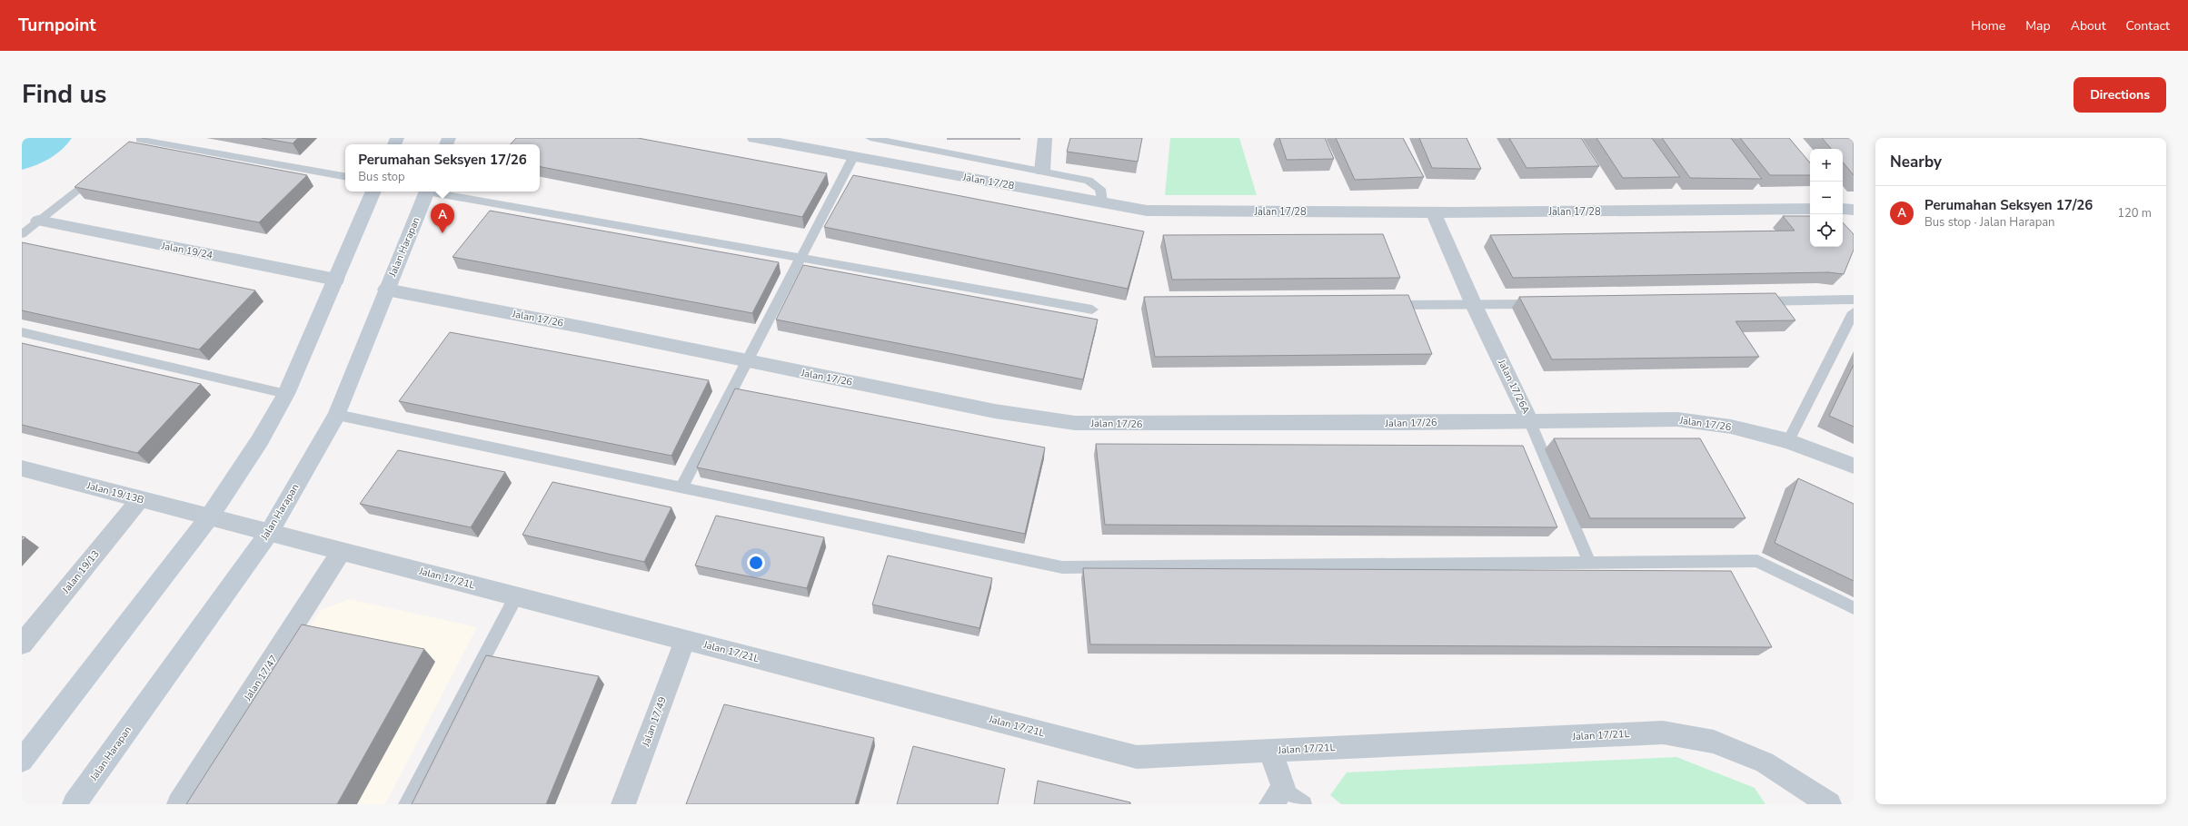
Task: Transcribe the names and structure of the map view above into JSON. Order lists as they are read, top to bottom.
{
  "streets": {
    "main road": ["Jalan Harapan"],
    "street": [
      "Jalan 17/28",
      "Jalan 19/24",
      "Jalan 17/26",
      "Jalan 17/26A",
      "Jalan 19/13B",
      "Jalan 19/13",
      "Jalan 17/21L",
      "Jalan 17/47",
      "Jalan 17/49"
    ]
  },
  "crossings": [
    ["Jalan 17/28", "Jalan 17/26A"],
    ["Jalan Harapan", "Jalan 17/26"],
    ["Jalan Harapan", "Jalan 17/21L"],
    ["Jalan 17/26", "Jalan 17/26A"],
    ["Jalan 19/13B", "Jalan 19/13"],
    ["Jalan 19/13B", "Jalan 17/21L"],
    ["Jalan 17/21L", "Jalan 17/47"],
    ["Jalan 17/21L", "Jalan 17/49"]
  ],
  "page": {
    "header": "Turnpoint",
    "nav": [
      "Home",
      "Map",
      "About",
      "Contact"
    ],
    "title": "Find us",
    "buttons": "Directions",
    "heading": "Nearby",
    "popup": ["Perumahan Seksyen 17/26", "Bus stop"],
    "map_buttons": ["+", "−"],
    "list": [
      {
        "mark": "A",
        "name": "Perumahan Seksyen 17/26",
        "note": "Bus stop · Jalan Harapan",
        "value": "120 m"
      }
    ],
    "pins": "A"
  }
}
